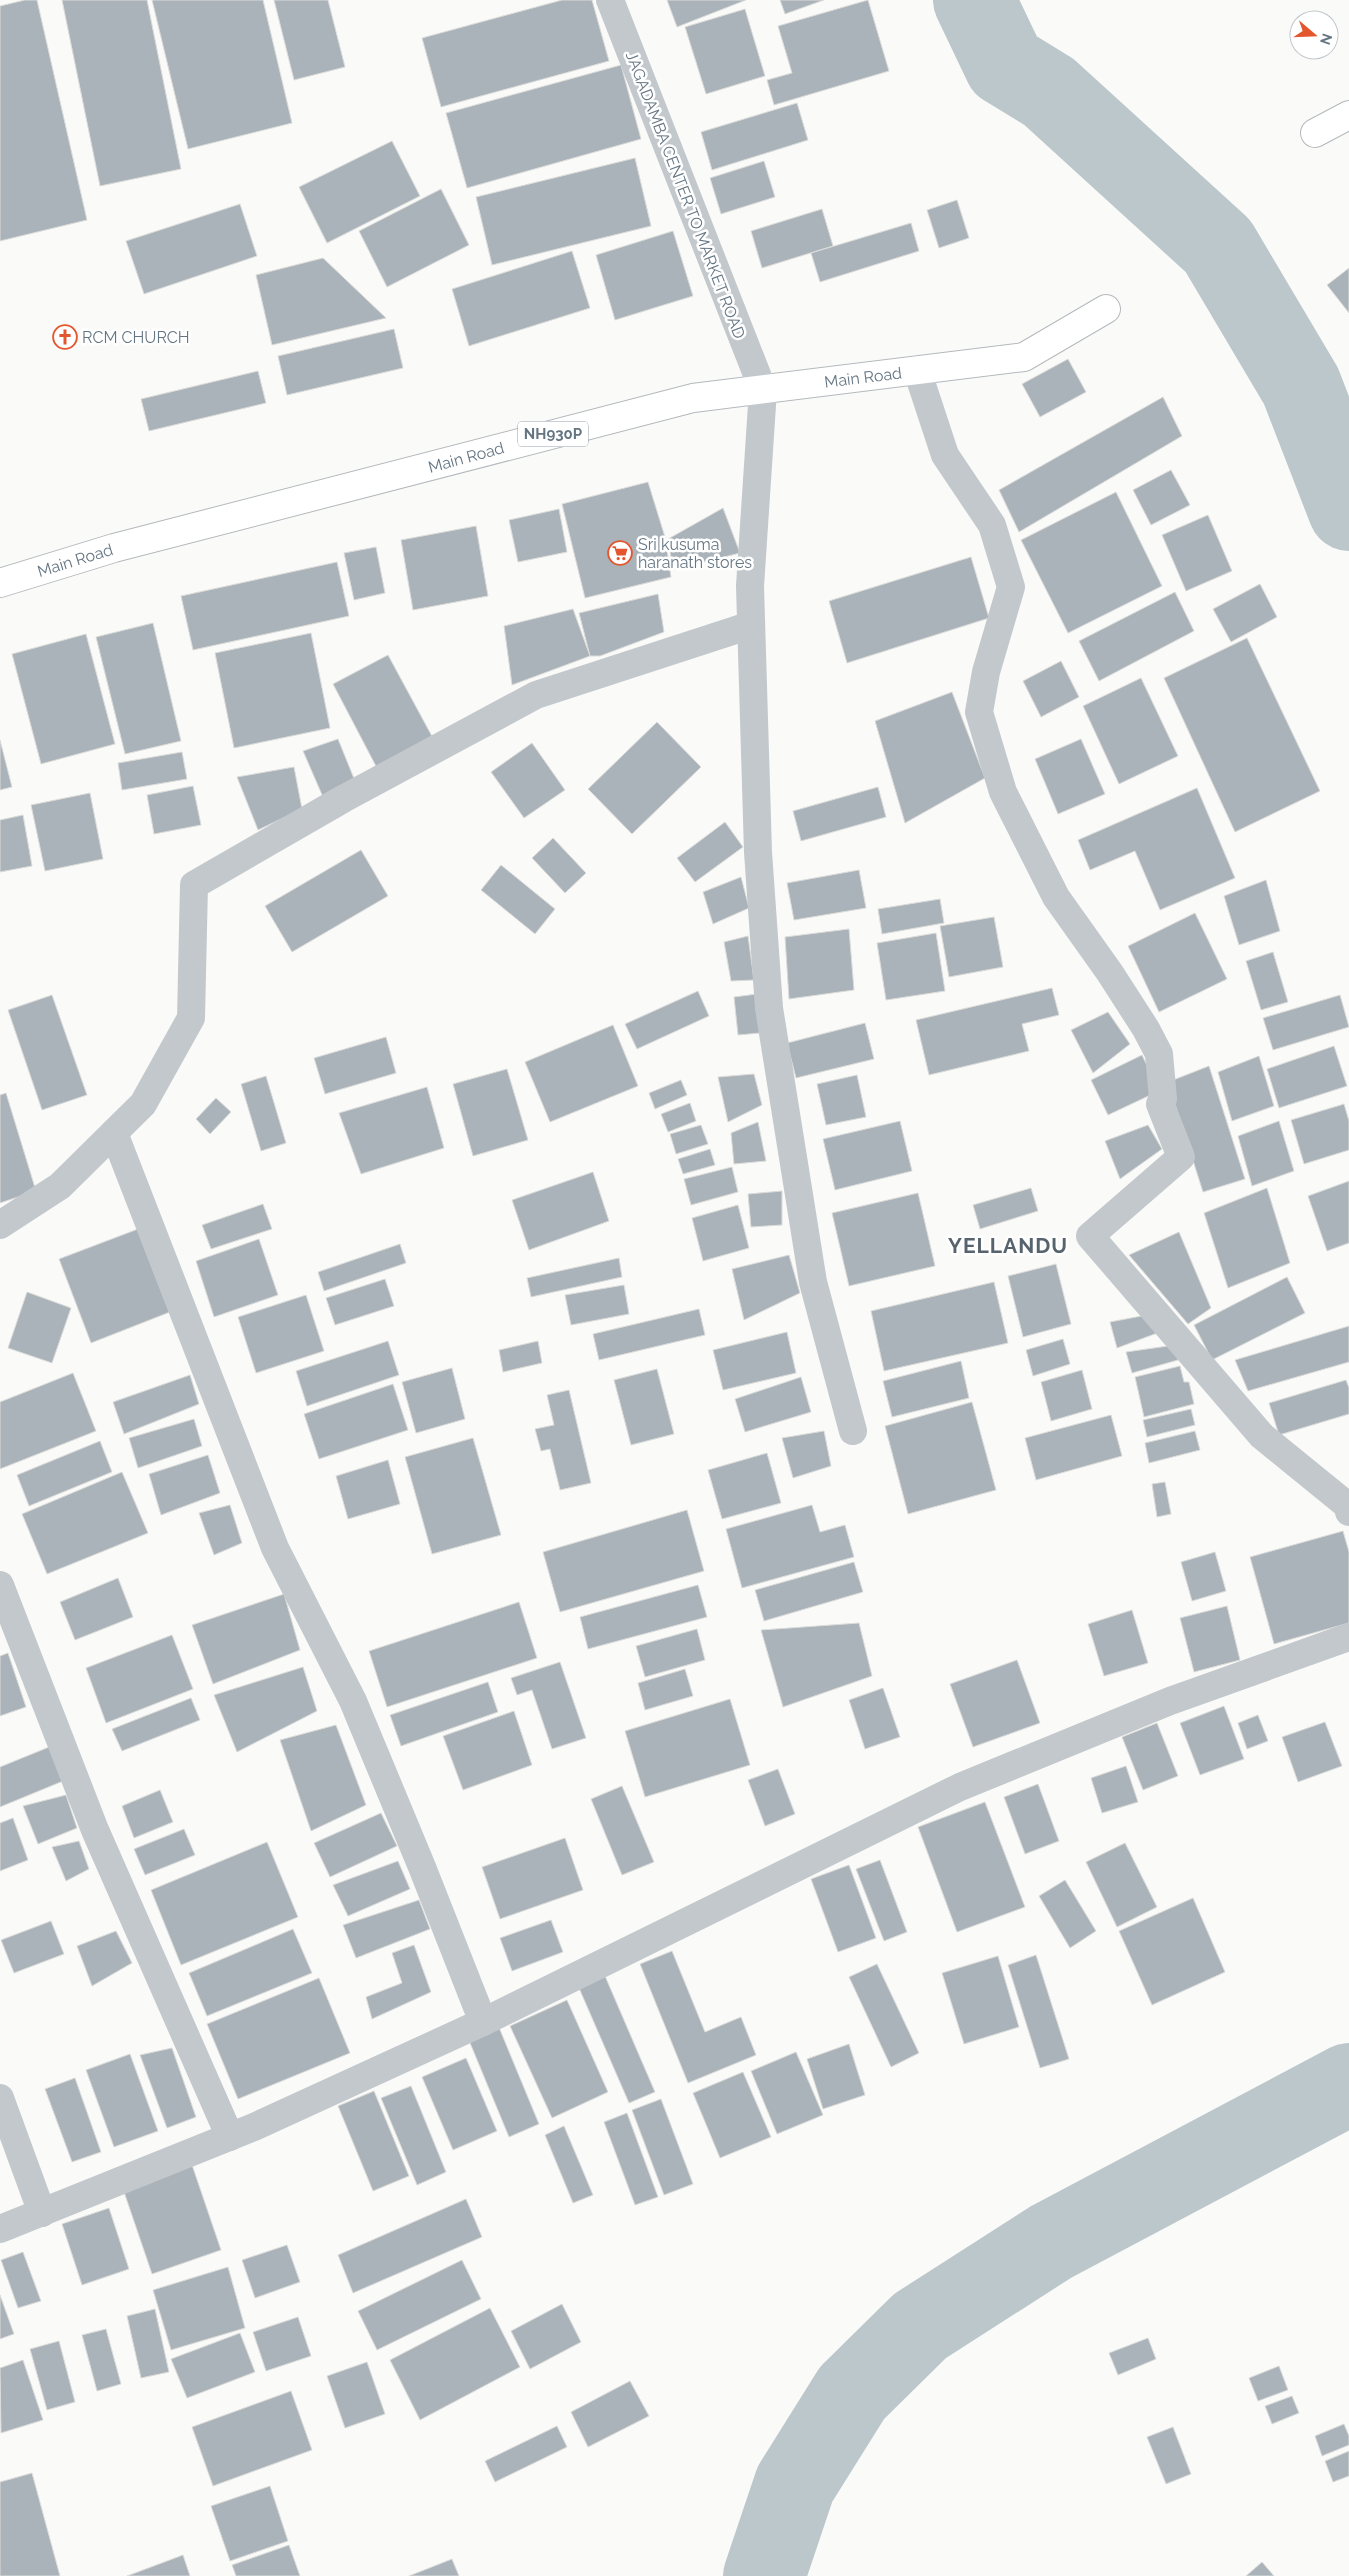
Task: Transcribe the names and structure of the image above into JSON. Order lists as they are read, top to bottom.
{
  "streets": {
    "highway": ["Main Road", "NH930P"],
    "street": ["JAGADAMBA CENTER TO MARKET ROAD"]
  },
  "crossings": [
    ["JAGADAMBA CENTER TO MARKET ROAD", "Main Road"]
  ],
  "districts": ["YELLANDU"],
  "places": {
    "church": ["RCM CHURCH"],
    "supermarket": ["Sri kusuma haranath stores"]
  },
  "north": "right"
}
